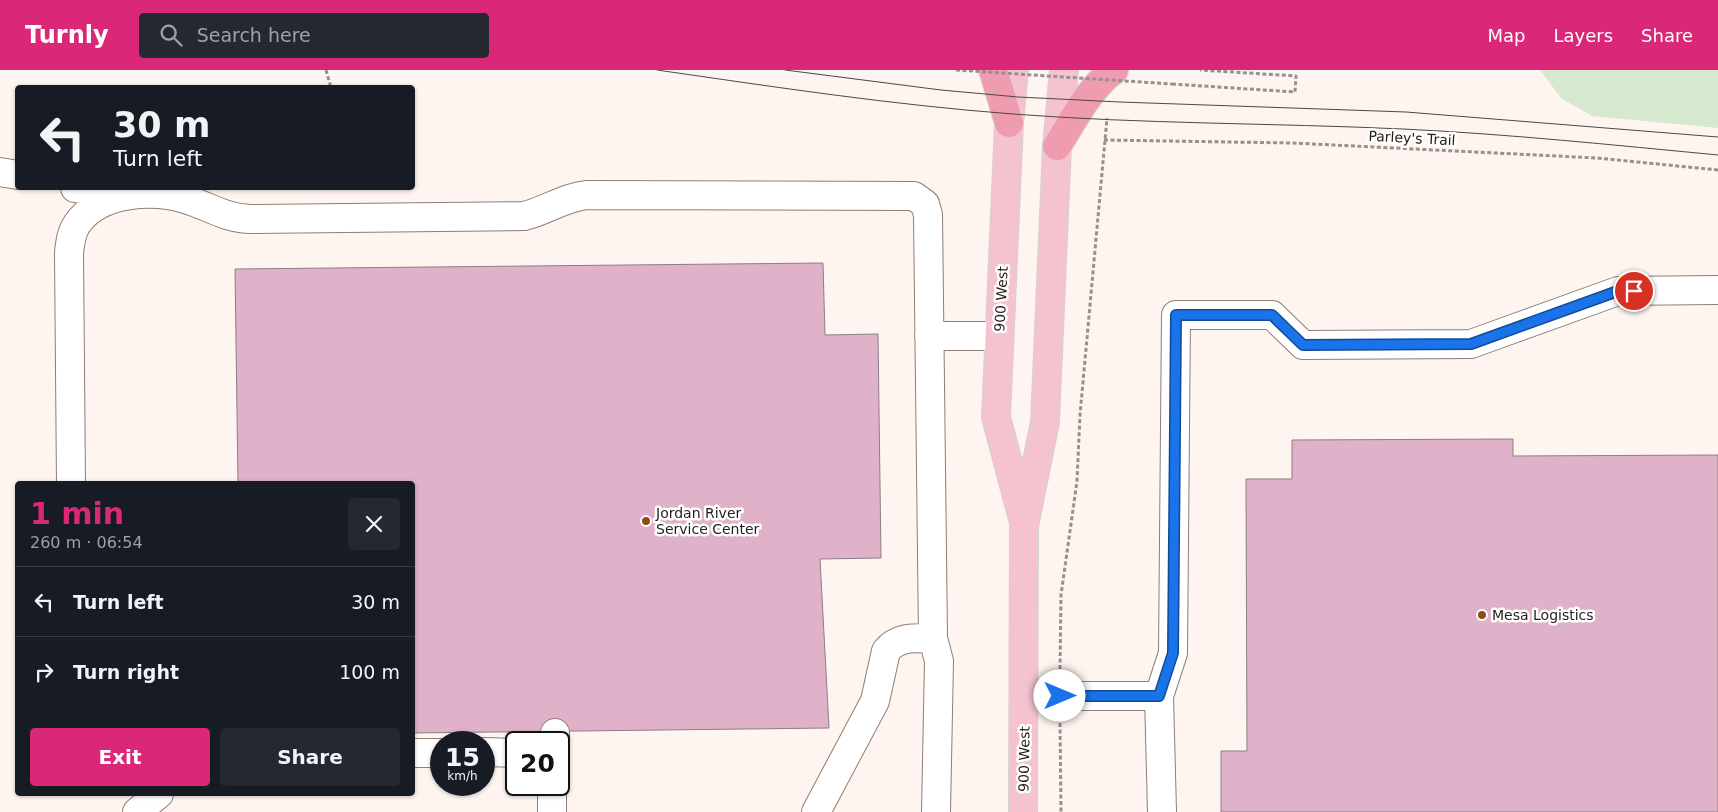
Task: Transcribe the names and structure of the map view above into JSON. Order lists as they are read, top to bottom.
{
  "streets": {
    "main road": ["900 West"],
    "path": ["Parley's Trail"]
  },
  "places": ["Jordan River Service Center", "Mesa Logistics"],
  "page": {
    "header": "Turnly",
    "search": "Search here",
    "nav": ["Map", "Layers", "Share"],
    "turn": ["30 m", "Turn left"],
    "heading": ["1 min", "260 m · 06:54"],
    "list": [
      {
        "name": "Turn left",
        "value": "30 m"
      },
      {
        "name": "Turn right",
        "value": "100 m"
      }
    ],
    "buttons": ["Exit", "Share"],
    "speed": "15 km/h",
    "limit": "20"
  }
}
